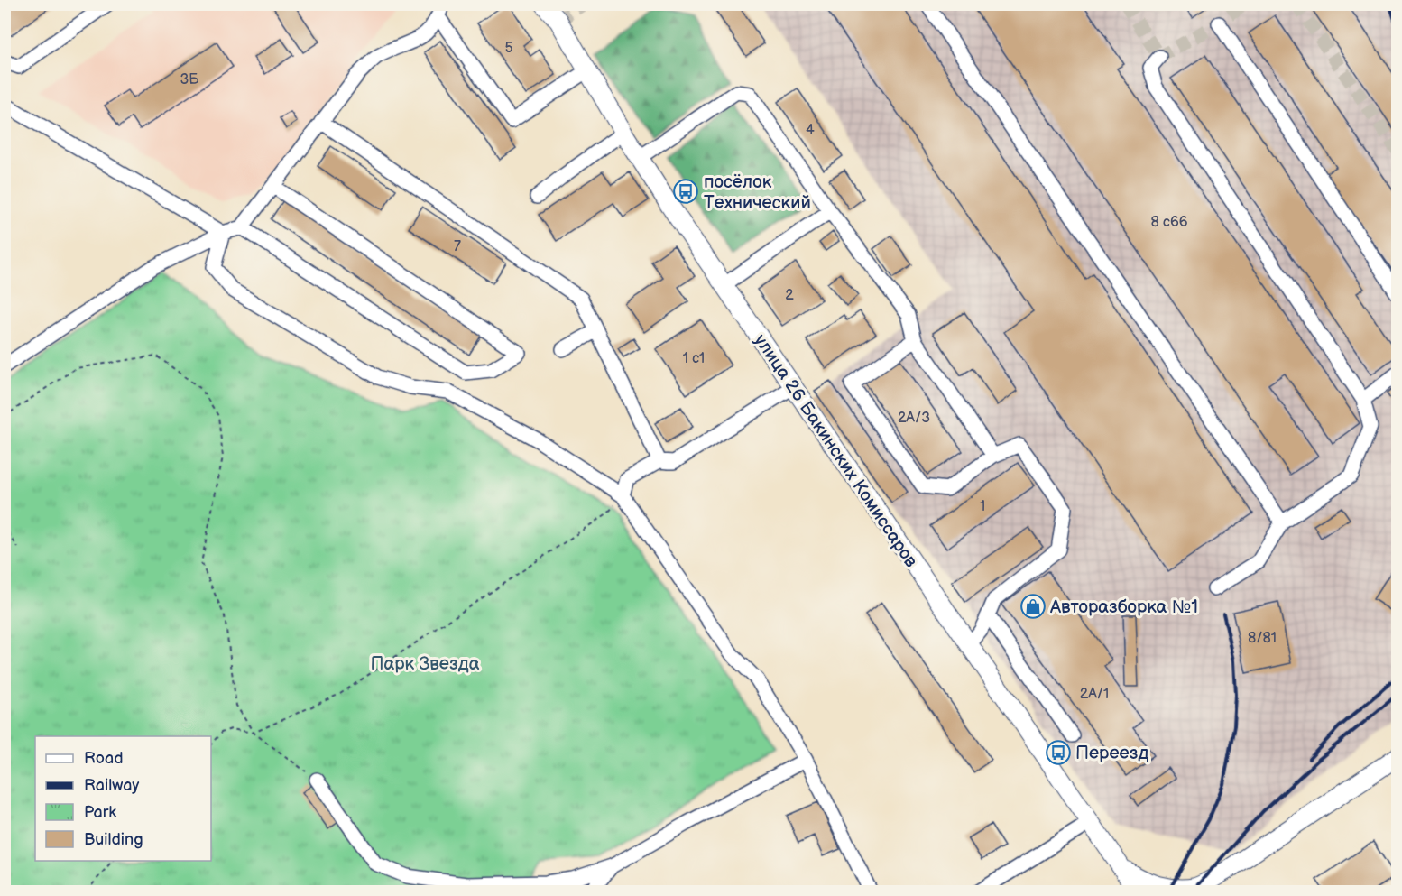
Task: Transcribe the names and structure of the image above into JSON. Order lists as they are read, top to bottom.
{
  "streets": {
    "main road": ["улица 26 Бакинских Комиссаров"]
  },
  "parks": ["Парк Звезда"],
  "places": {
    "bus stop": ["посёлок Технический", "Переезд"],
    "shop": ["Авторазборка №1"]
  },
  "house_numbers": [
    "5",
    "3Б",
    "4",
    "8 с66",
    "7",
    "2",
    "1 с1",
    "2А/3",
    "1",
    "8/81",
    "2А/1"
  ],
  "legend": [
    "Road",
    "Railway",
    "Park",
    "Building"
  ]
}
